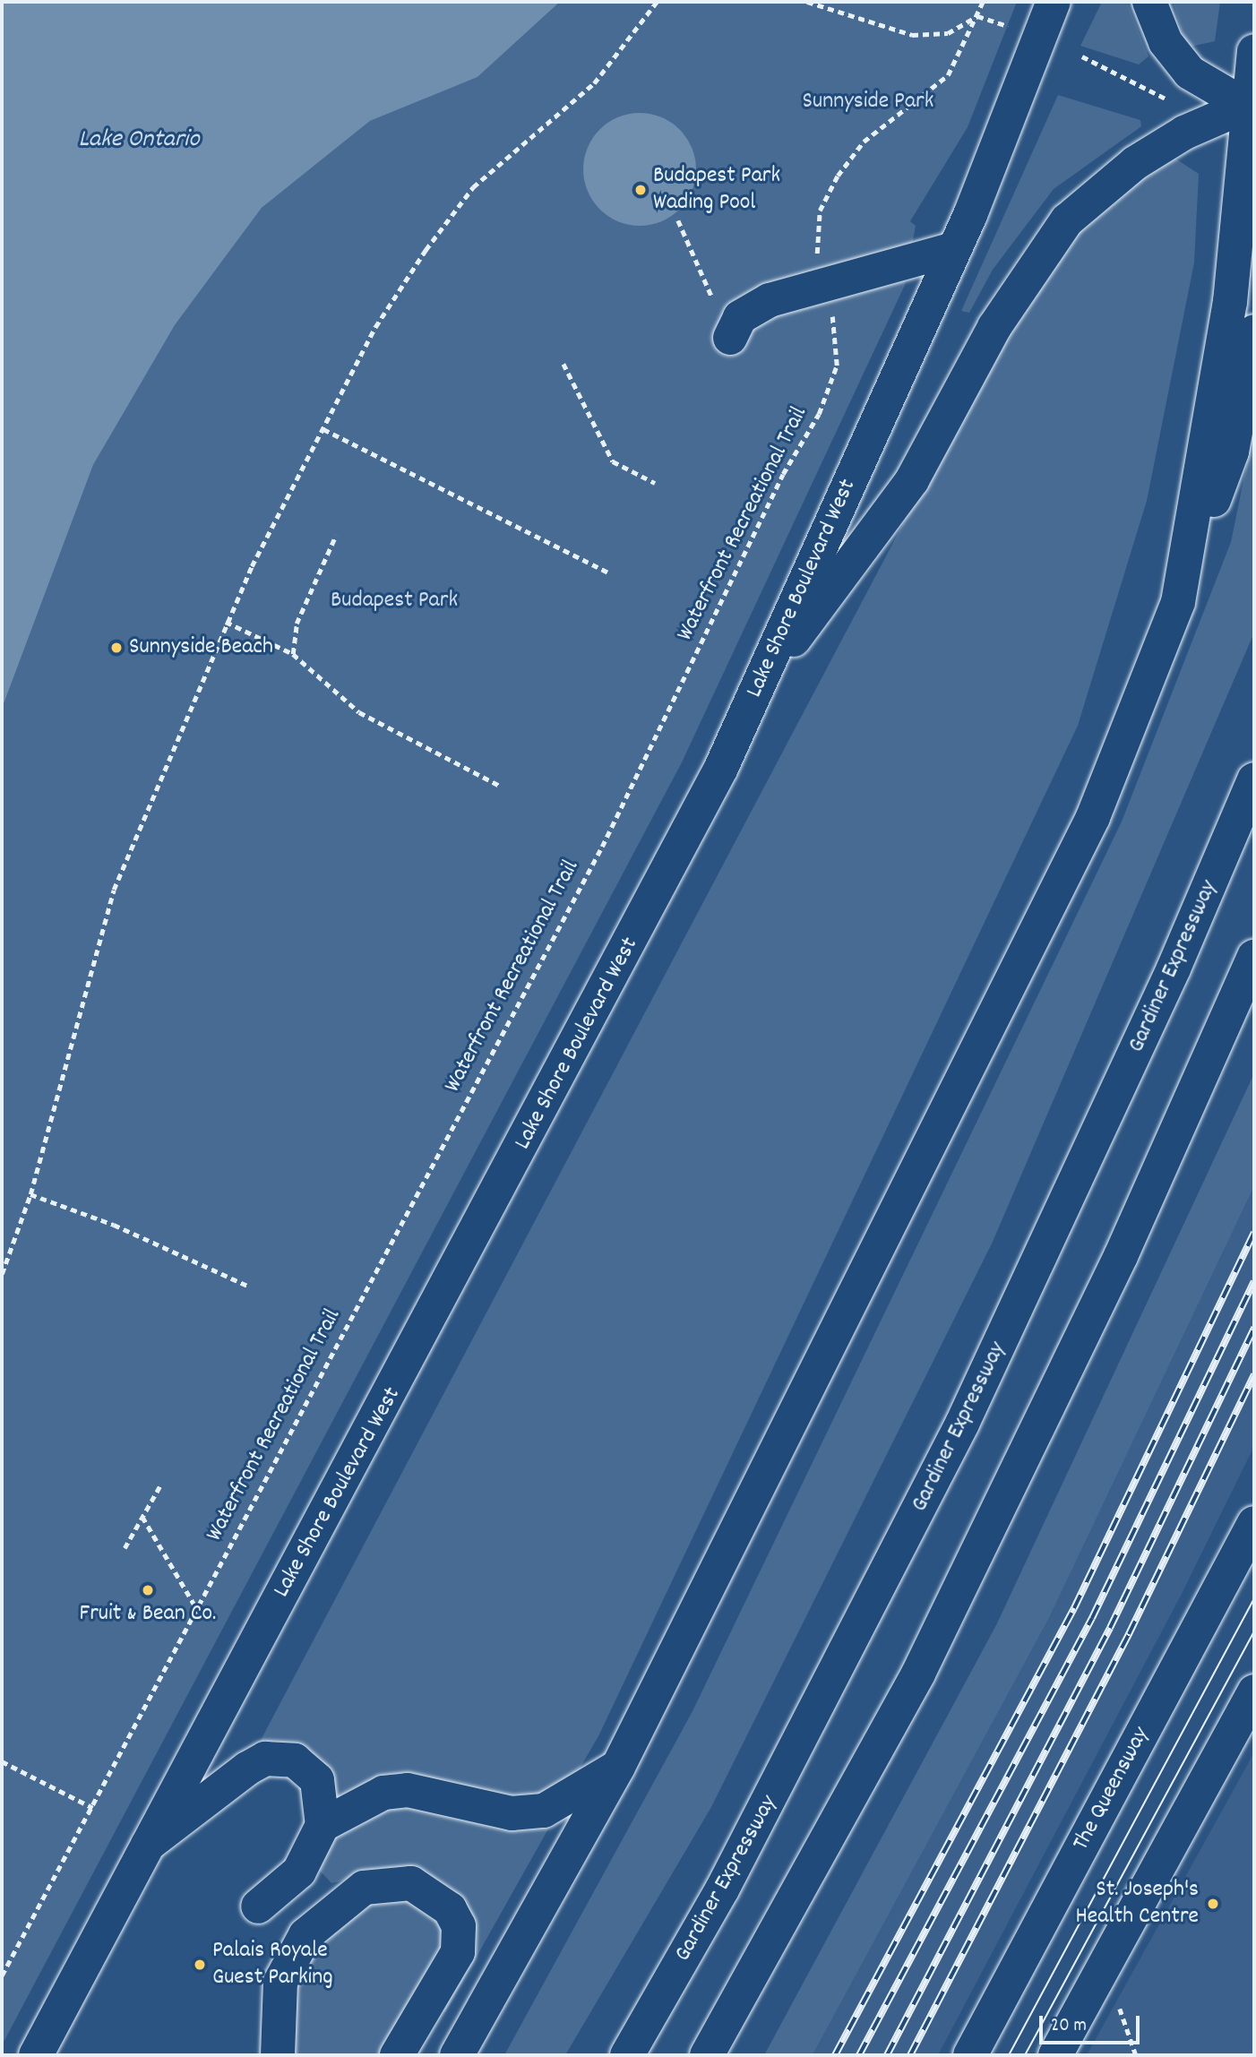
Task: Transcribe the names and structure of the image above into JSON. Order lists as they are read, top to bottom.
{
  "streets": {
    "main road": ["Lake Shore Boulevard West", "Gardiner Expressway", "The Queensway"],
    "path": ["Waterfront Recreational Trail"]
  },
  "water": ["Lake Ontario"],
  "parks": ["Sunnyside Park", "Budapest Park"],
  "places": [
    "Budapest Park Wading Pool",
    "Sunnyside Beach",
    "Fruit & Bean Co.",
    "St. Joseph's Health Centre",
    "Palais Royale Guest Parking"
  ],
  "scale_bar": "20 m"
}
